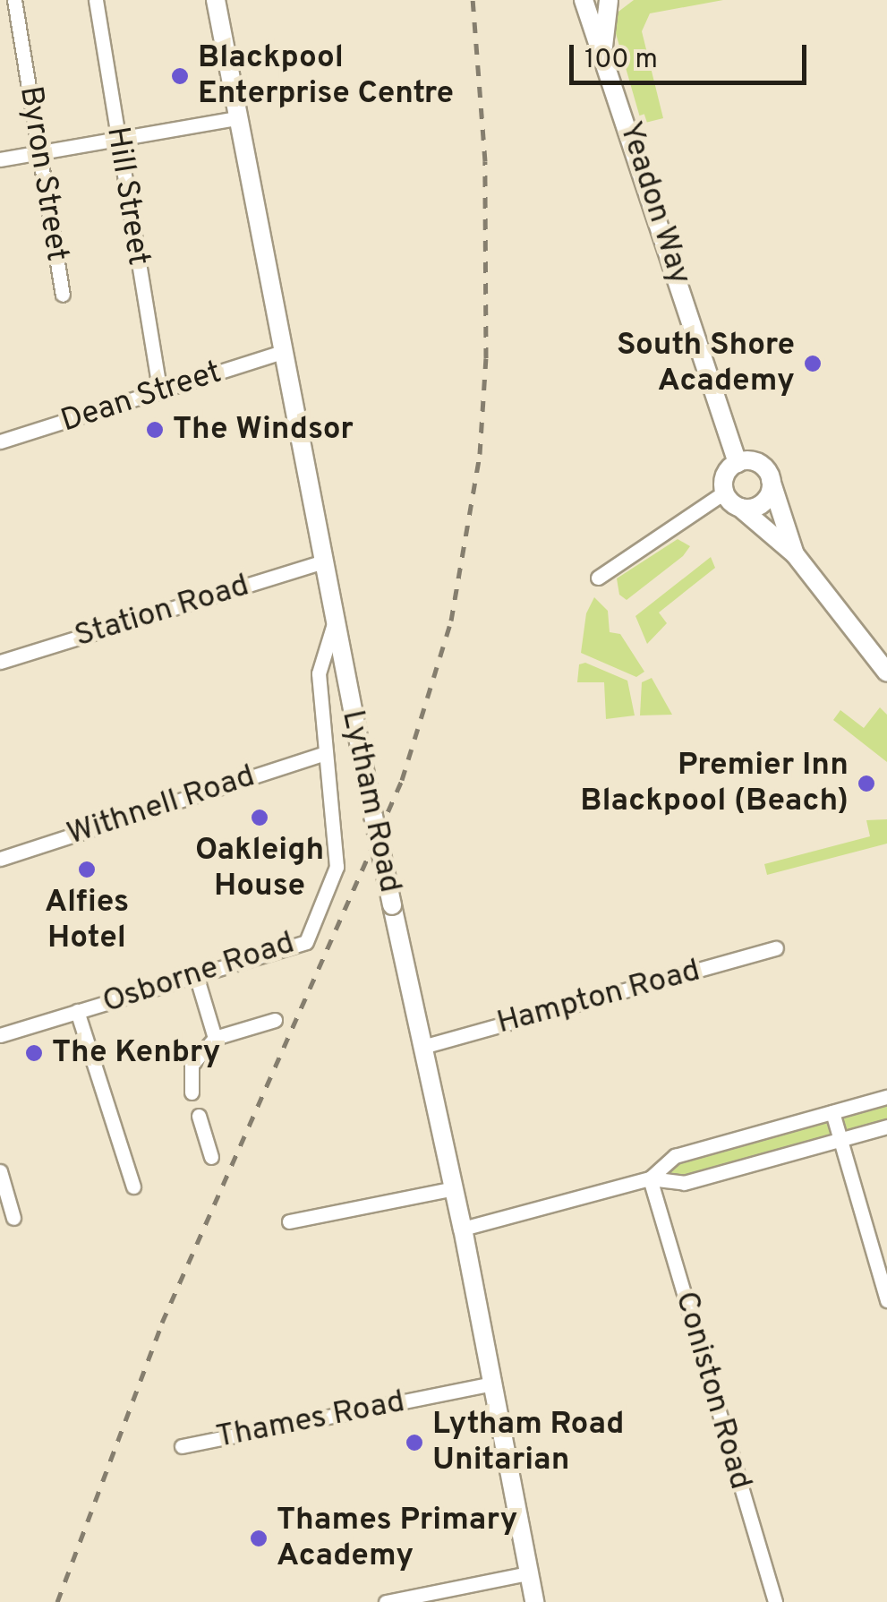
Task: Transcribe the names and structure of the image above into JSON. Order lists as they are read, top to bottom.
{
  "streets": {
    "main road": ["Yeadon Way", "Lytham Road"],
    "street": [
      "Byron Street",
      "Hill Street",
      "Dean Street",
      "Station Road",
      "Withnell Road",
      "Osborne Road",
      "Hampton Road",
      "Coniston Road",
      "Thames Road"
    ]
  },
  "crossings": [
    ["Hill Street", "Dean Street"],
    ["Dean Street", "Lytham Road"],
    ["Station Road", "Lytham Road"],
    ["Lytham Road", "Hampton Road"],
    ["Lytham Road", "Thames Road"],
    ["Withnell Road", "Osborne Road"]
  ],
  "places": [
    "Blackpool Enterprise Centre",
    "South Shore Academy",
    "The Windsor",
    "Premier Inn Blackpool (Beach)",
    "Oakleigh House",
    "Alfies Hotel",
    "The Kenbry",
    "Lytham Road Unitarian",
    "Thames Primary Academy"
  ],
  "scale_bar": "100 m"
}
